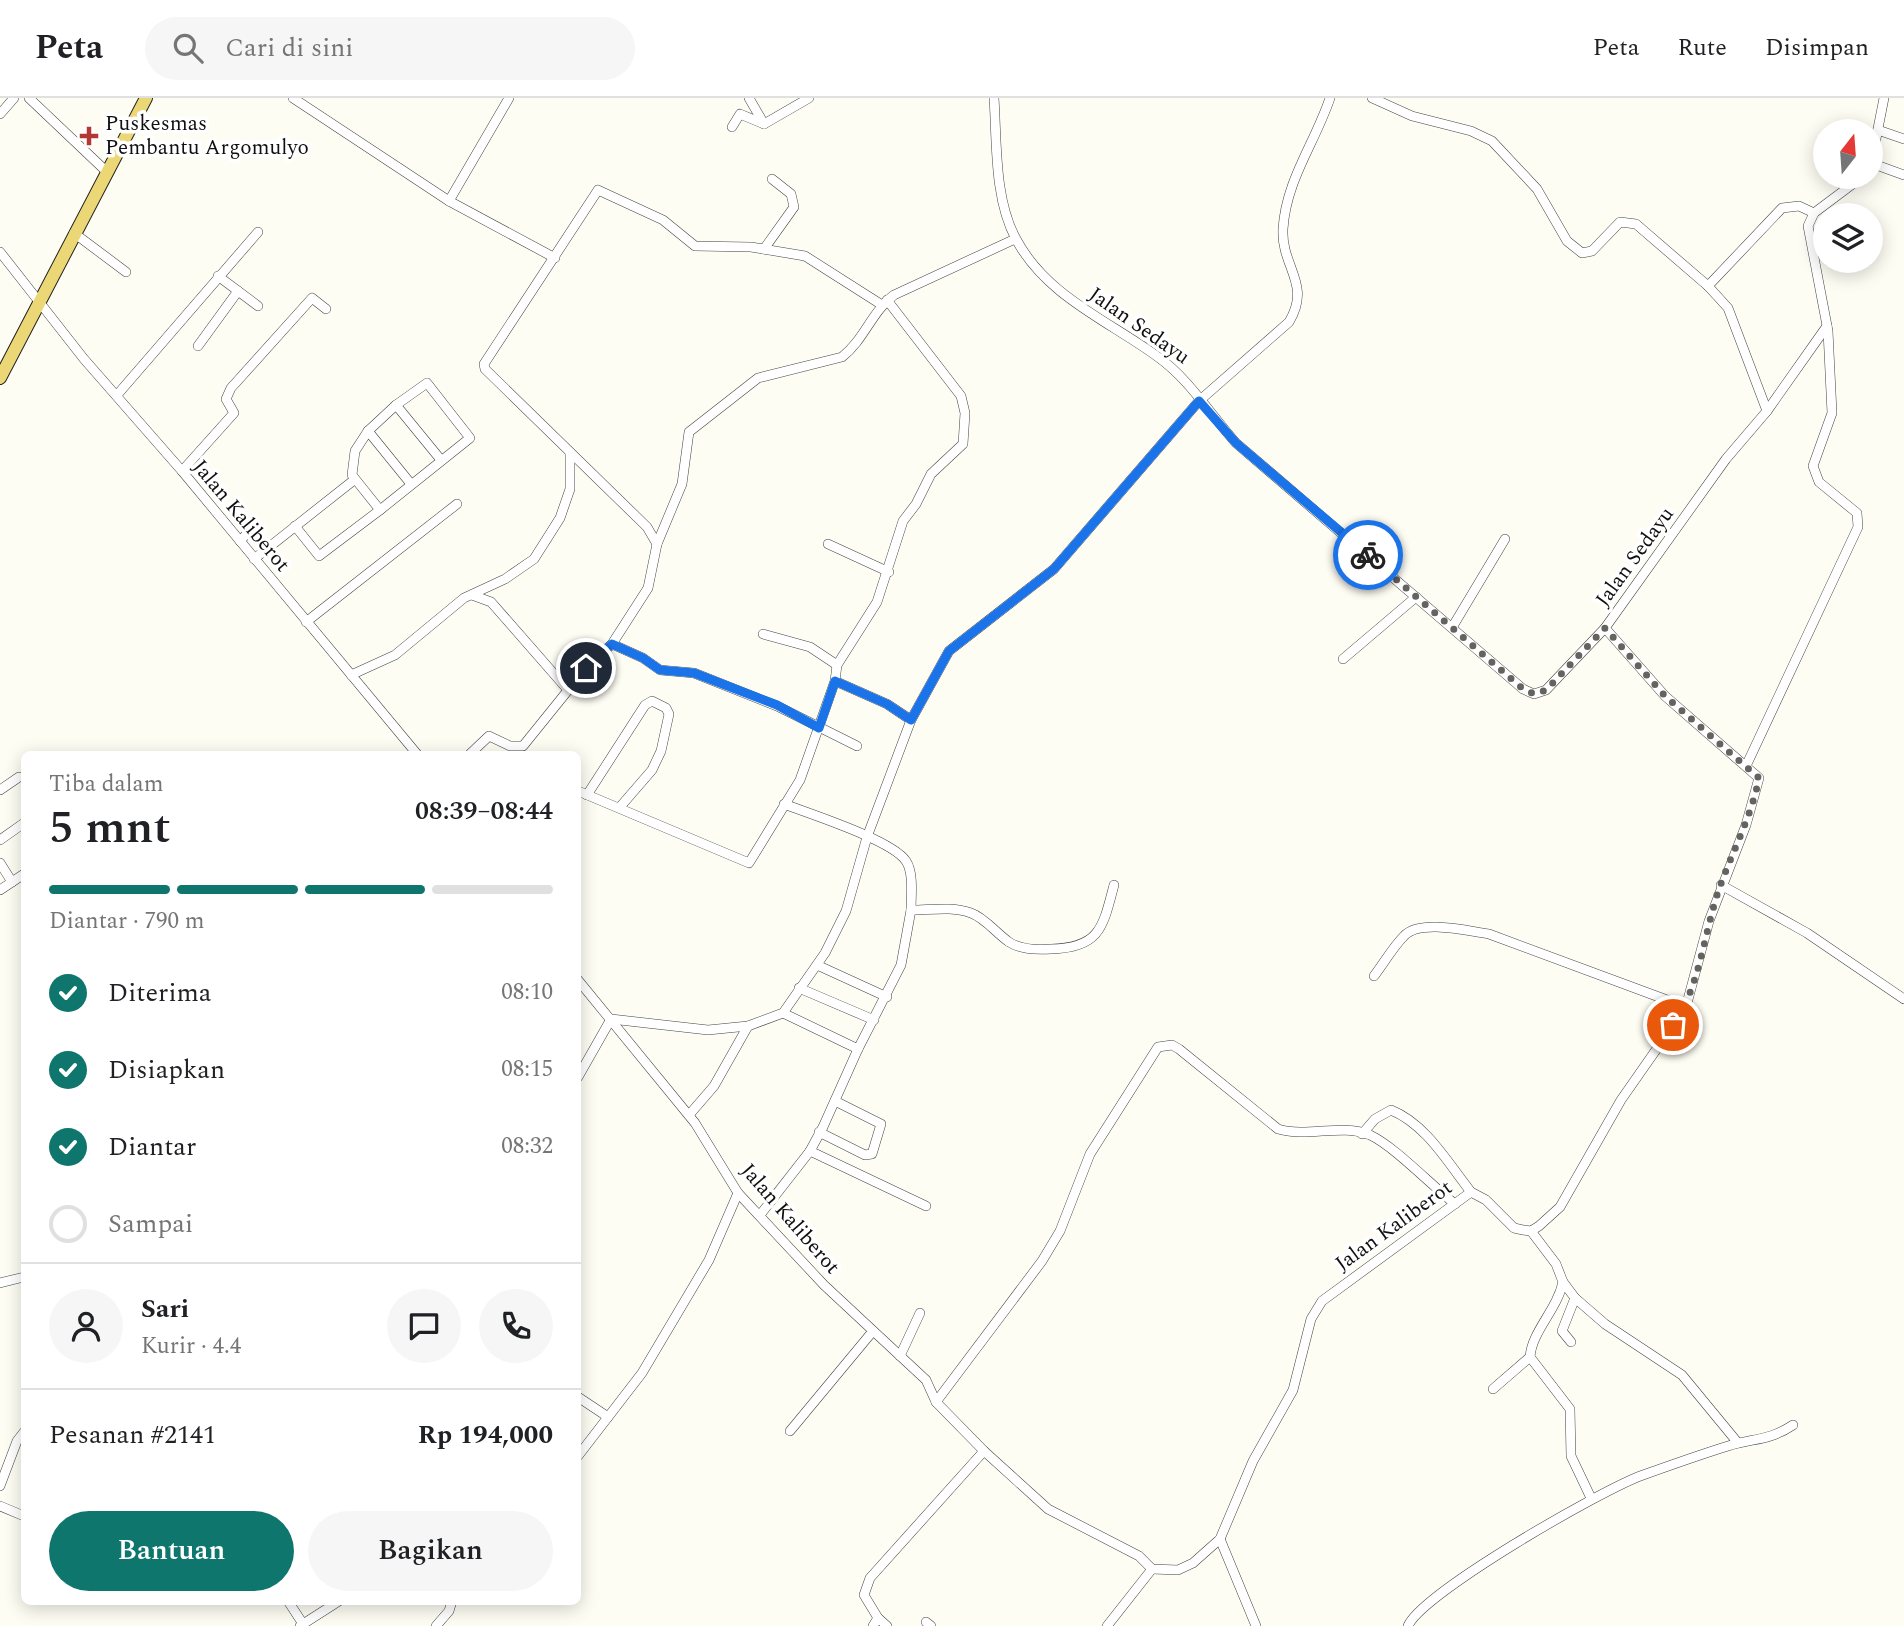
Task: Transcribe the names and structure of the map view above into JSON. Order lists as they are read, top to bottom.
{
  "streets": {
    "street": ["Jalan Sedayu", "Jalan Kaliberot"]
  },
  "places": {
    "health": ["Puskesmas Pembantu Argomulyo"]
  },
  "north": "top",
  "page": {
    "header": "Peta",
    "search": "Cari di sini",
    "nav": ["Peta", "Rute", "Disimpan"],
    "heading": ["5 mnt", "Tiba dalam", "08:39–08:44"],
    "panel": [
      "Sari",
      "Kurir · 4.4",
      "Pesanan #2141",
      "Rp 194,000"
    ],
    "bar": "Diantar · 790 m",
    "list": [
      ["Diterima", "08:10"],
      ["Disiapkan", "08:15"],
      ["Diantar", "08:32"],
      "Sampai"
    ],
    "buttons": ["Bantuan", "Bagikan"]
  }
}
